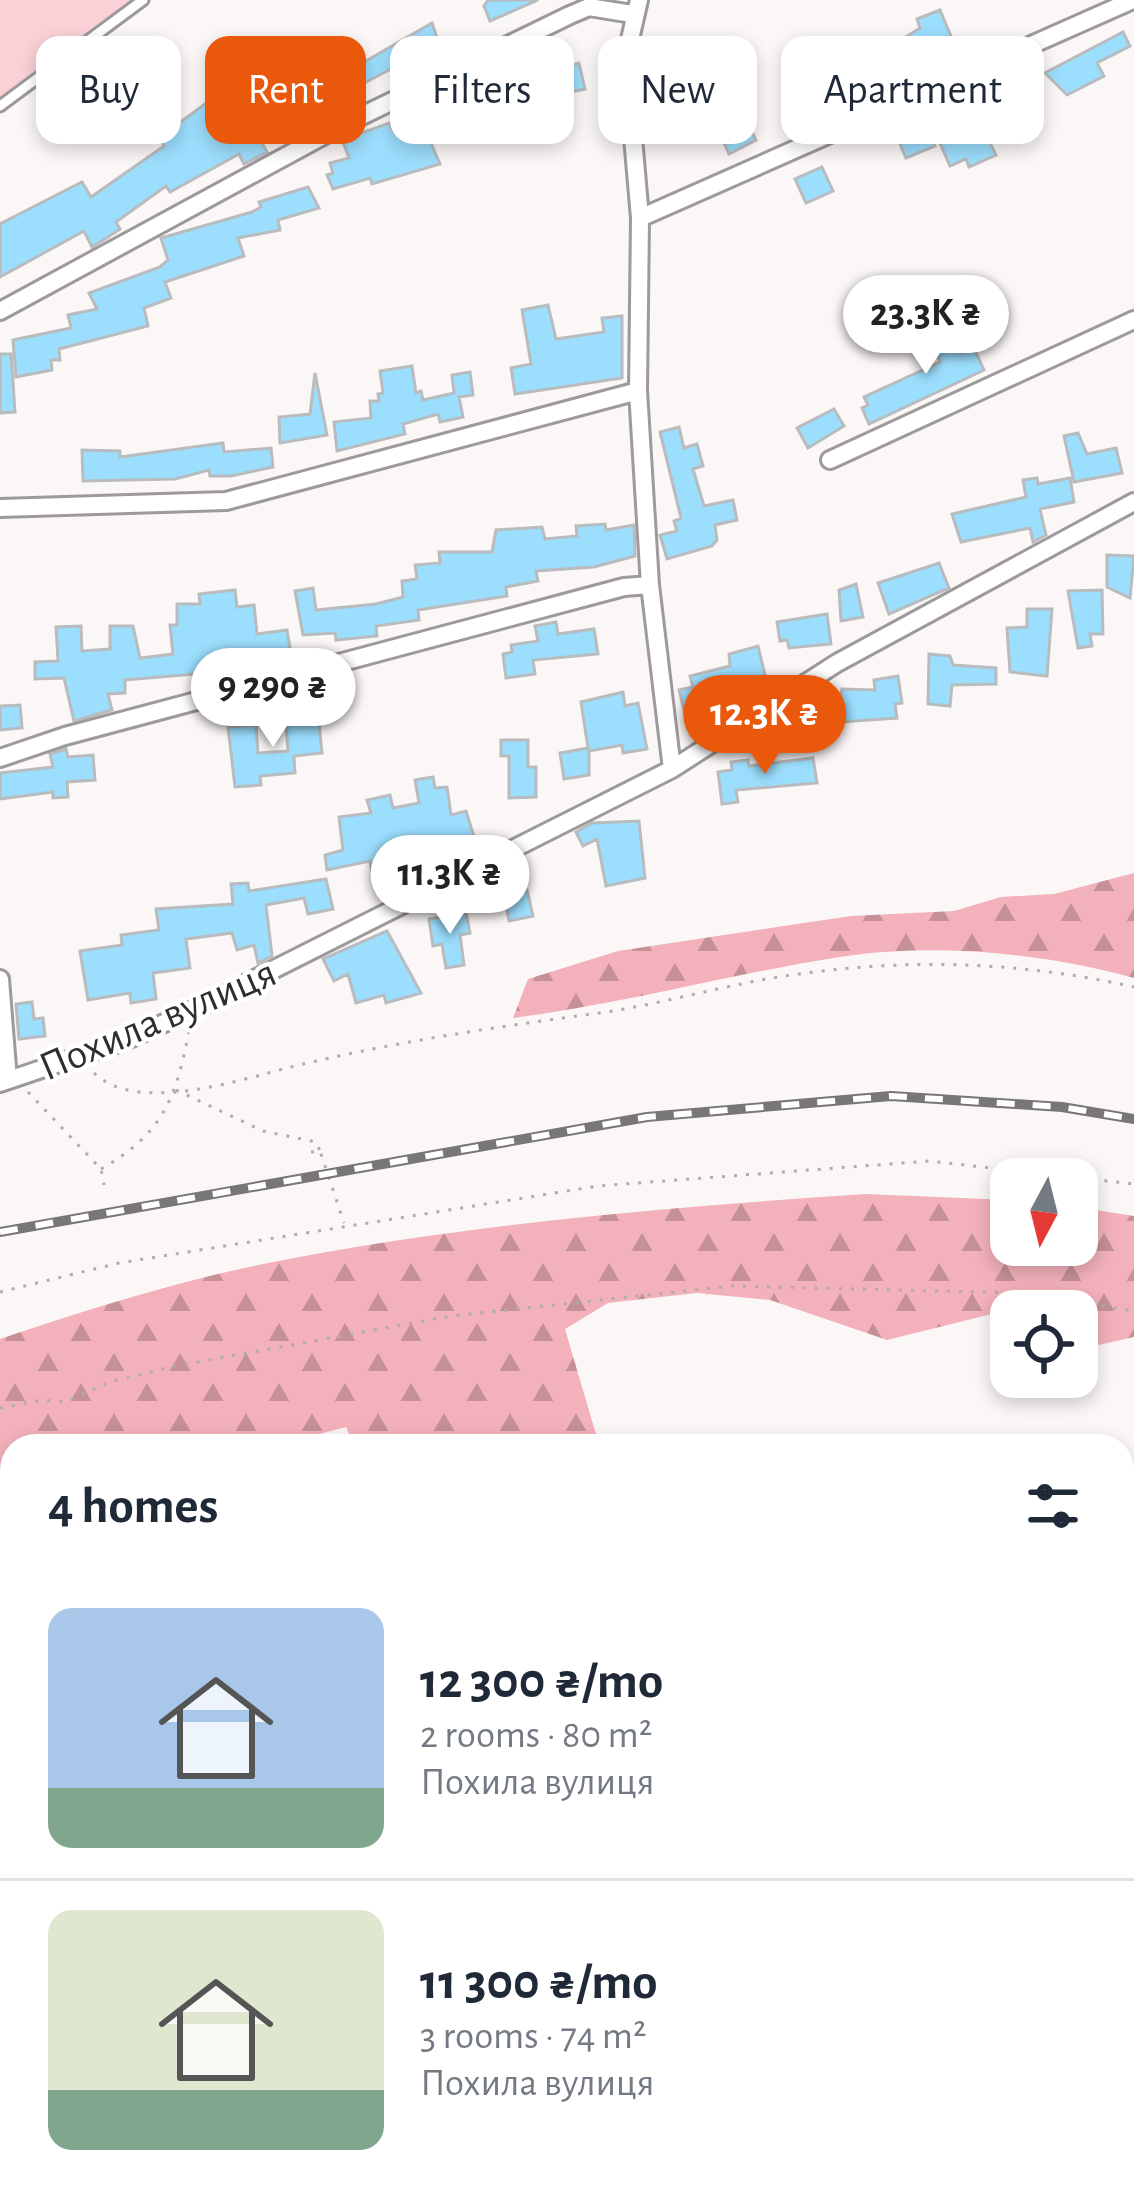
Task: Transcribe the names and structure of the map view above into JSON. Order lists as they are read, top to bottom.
{
  "streets": {
    "street": ["Похила вулиця"]
  },
  "north": "bottom",
  "page": {
    "chip": [
      "Buy",
      "Rent",
      "Filters",
      "New",
      "Apartment"
    ],
    "price": [
      "23.3K ₴",
      "9 290 ₴",
      "12.3K ₴",
      "11.3K ₴"
    ],
    "heading": "4 homes",
    "list": [
      {
        "name": "12 300 ₴/mo",
        "note": "2 rooms · 80 m² · Похила вулиця"
      },
      {
        "name": "11 300 ₴/mo",
        "note": "3 rooms · 74 m² · Похила вулиця"
      }
    ]
  }
}
